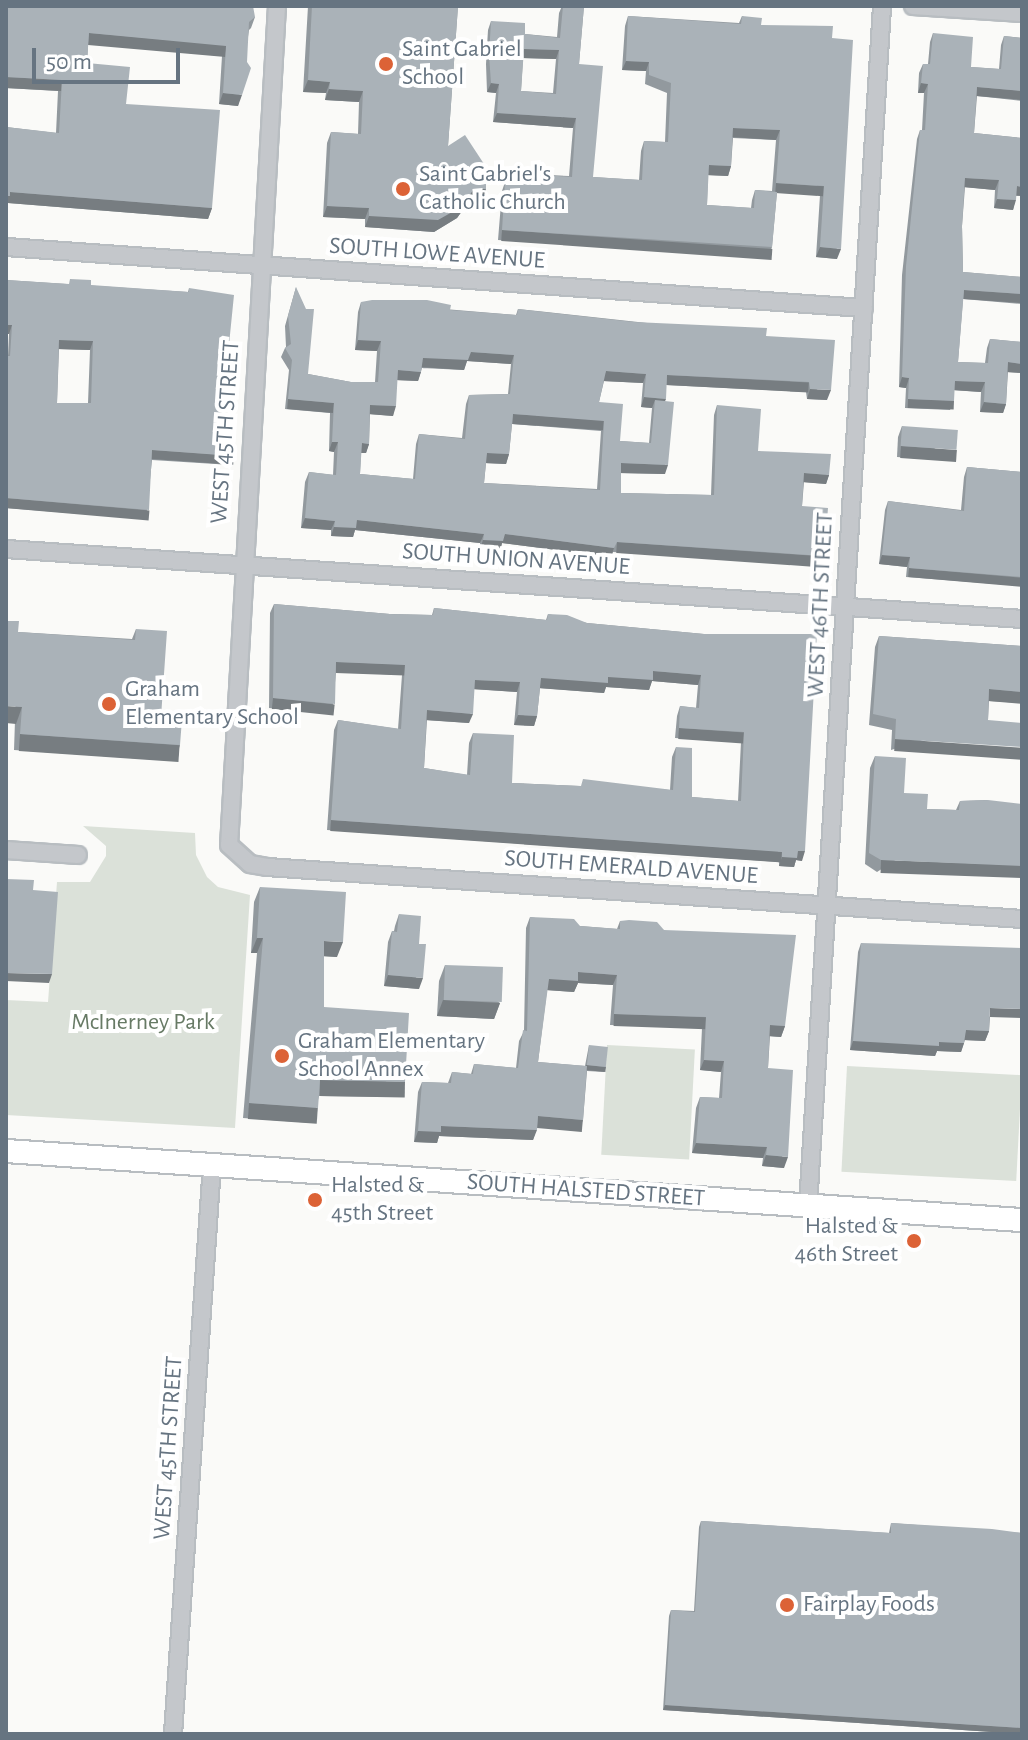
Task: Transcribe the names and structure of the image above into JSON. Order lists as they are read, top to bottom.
{
  "streets": {
    "main road": ["SOUTH HALSTED STREET"],
    "street": [
      "SOUTH LOWE AVENUE",
      "WEST 45TH STREET",
      "SOUTH UNION AVENUE",
      "WEST 46TH STREET",
      "SOUTH EMERALD AVENUE"
    ]
  },
  "crossings": [
    ["SOUTH LOWE AVENUE", "WEST 45TH STREET"],
    ["SOUTH LOWE AVENUE", "WEST 46TH STREET"],
    ["WEST 45TH STREET", "SOUTH UNION AVENUE"],
    ["WEST 45TH STREET", "SOUTH EMERALD AVENUE"],
    ["WEST 45TH STREET", "SOUTH HALSTED STREET"],
    ["SOUTH UNION AVENUE", "WEST 46TH STREET"],
    ["WEST 46TH STREET", "SOUTH EMERALD AVENUE"],
    ["WEST 46TH STREET", "SOUTH HALSTED STREET"]
  ],
  "parks": ["McInerney Park"],
  "places": [
    "Saint Gabriel School",
    "Saint Gabriel's Catholic Church",
    "Graham Elementary School",
    "Graham Elementary School Annex",
    "Halsted & 45th Street",
    "Halsted & 46th Street",
    "Fairplay Foods"
  ],
  "scale_bar": "50 m"
}
